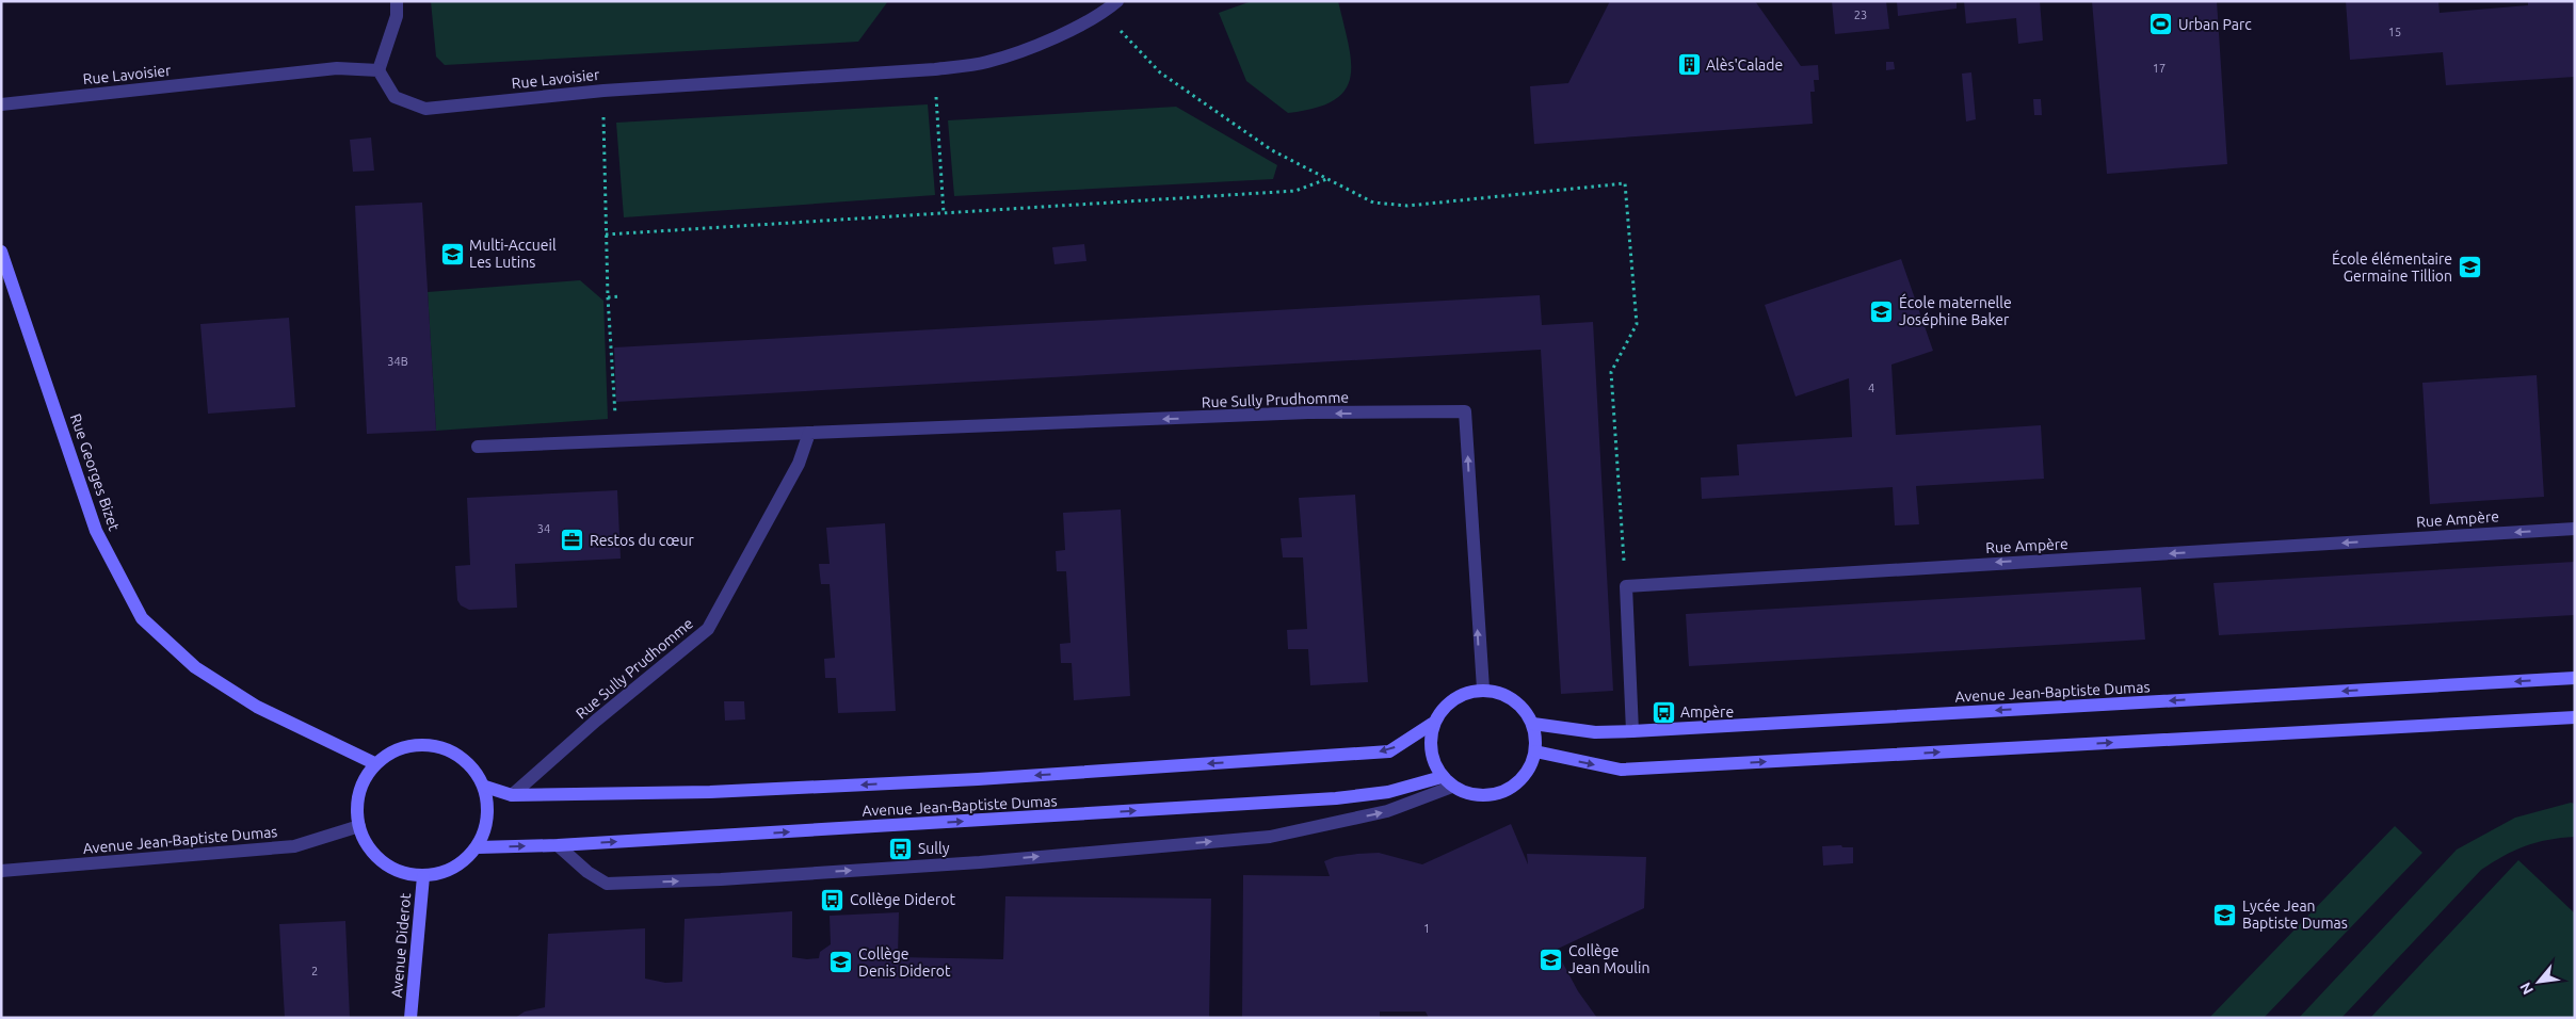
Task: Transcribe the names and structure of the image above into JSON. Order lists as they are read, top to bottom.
{
  "streets": {
    "street": [
      "Rue Lavoisier",
      "Rue Sully Prudhomme",
      "Rue Georges Bizet",
      "Rue Ampère",
      "Avenue Jean-Baptiste Dumas",
      "Avenue Diderot"
    ]
  },
  "crossings": [
    ["Rue Sully Prudhomme", "Avenue Jean-Baptiste Dumas"],
    ["Rue Georges Bizet", "Avenue Jean-Baptiste Dumas"],
    ["Rue Georges Bizet", "Avenue Diderot"],
    ["Avenue Jean-Baptiste Dumas", "Avenue Diderot"]
  ],
  "one_way": ["Rue Ampère"],
  "places": {
    "sports": ["Urban Parc"],
    "building": ["Alès'Calade"],
    "school or university": [
      "Multi-Accueil Les Lutins",
      "École élémentaire Germaine Tillion",
      "École maternelle Joséphine Baker",
      "Lycée Jean Baptiste Dumas",
      "Collège Jean Moulin",
      "Collège Denis Diderot"
    ],
    "office": ["Restos du cœur"],
    "bus stop": ["Ampère", "Sully", "Collège Diderot"]
  },
  "house_numbers": [
    "23",
    "15",
    "17",
    "34B",
    "4",
    "34",
    "1",
    "2"
  ],
  "north": "bottom left"
}
